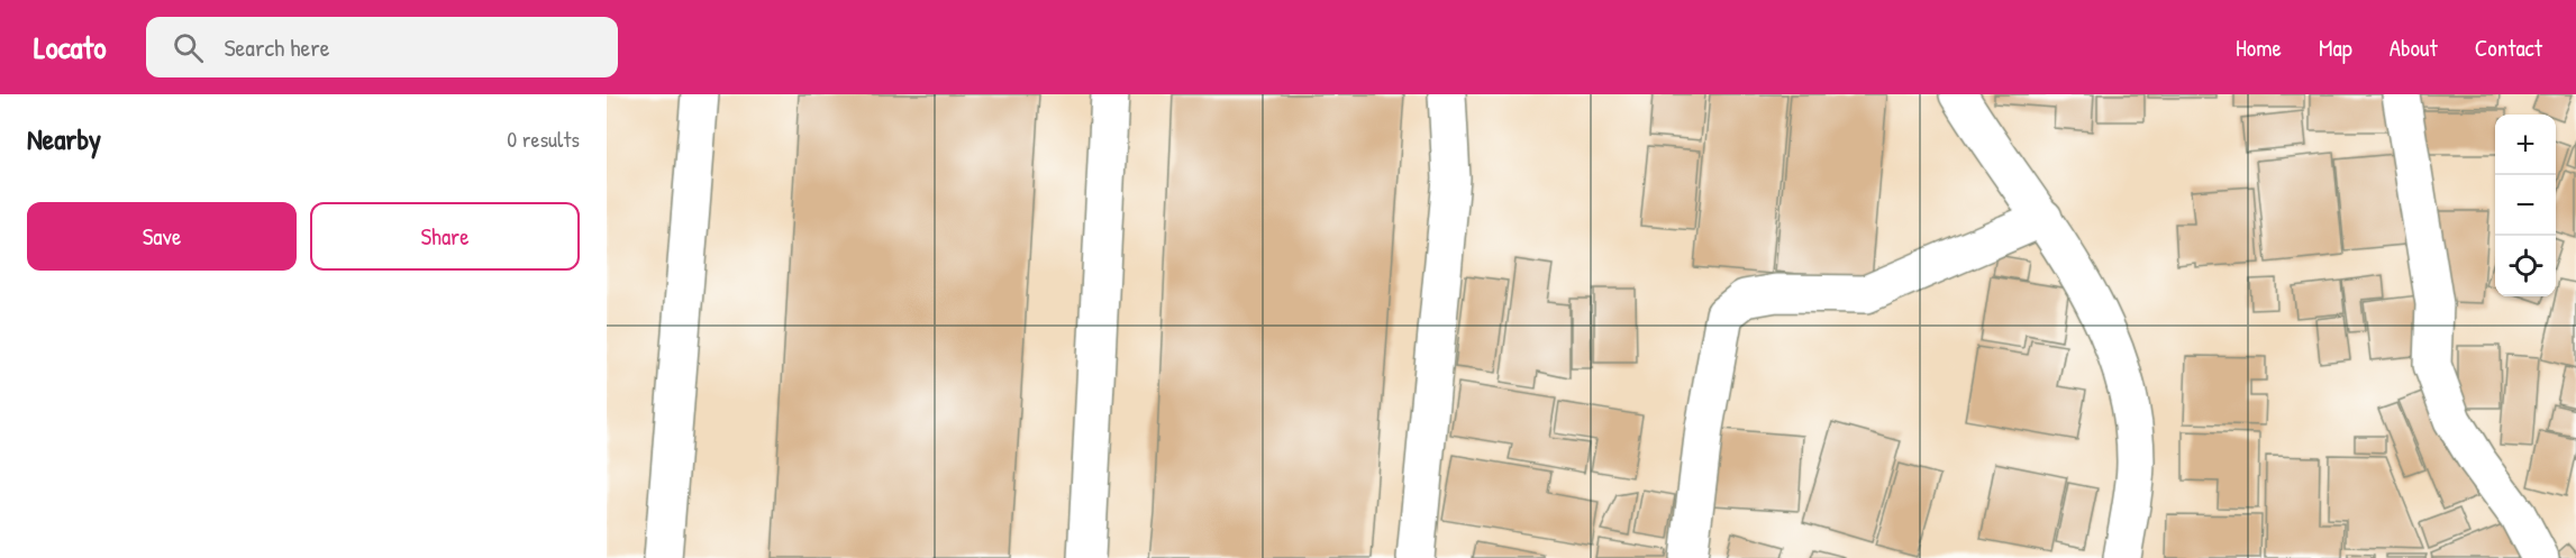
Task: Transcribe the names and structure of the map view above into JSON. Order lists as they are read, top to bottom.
{
  "page": {
    "header": "Locato",
    "search": "Search here",
    "nav": [
      "Home",
      "Map",
      "About",
      "Contact"
    ],
    "heading": ["Nearby", "0 results"],
    "map_buttons": ["+", "−"],
    "buttons": ["Save", "Share"]
  }
}
